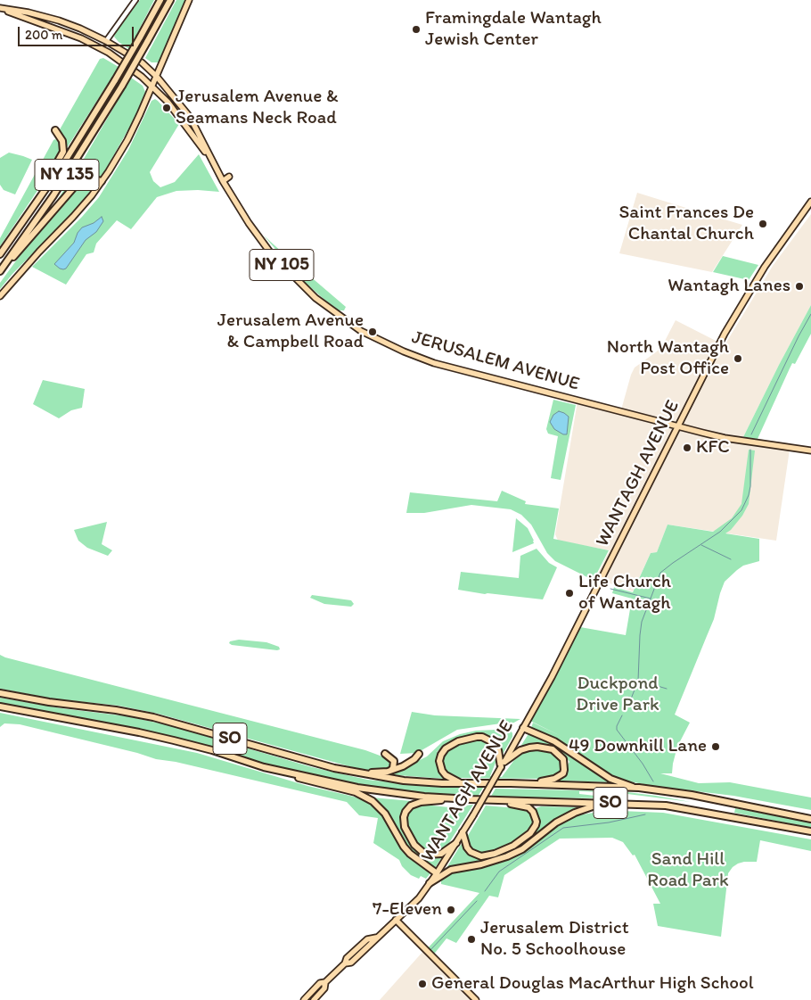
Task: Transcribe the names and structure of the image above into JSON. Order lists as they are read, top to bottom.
{
  "streets": {
    "highway": ["NY 135", "SO"],
    "main road": ["NY 105", "JERUSALEM AVENUE", "WANTAGH AVENUE"]
  },
  "crossings": [
    ["JERUSALEM AVENUE", "WANTAGH AVENUE"]
  ],
  "parks": ["Duckpond Drive Park", "Sand Hill Road Park"],
  "places": [
    "Framingdale Wantagh Jewish Center",
    "Jerusalem Avenue & Seamans Neck Road",
    "Saint Frances De Chantal Church",
    "Wantagh Lanes",
    "Jerusalem Avenue & Campbell Road",
    "North Wantagh Post Office",
    "KFC",
    "Life Church of Wantagh",
    "49 Downhill Lane",
    "7-Eleven",
    "Jerusalem District No. 5 Schoolhouse",
    "General Douglas MacArthur High School"
  ],
  "scale_bar": "200 m"
}
